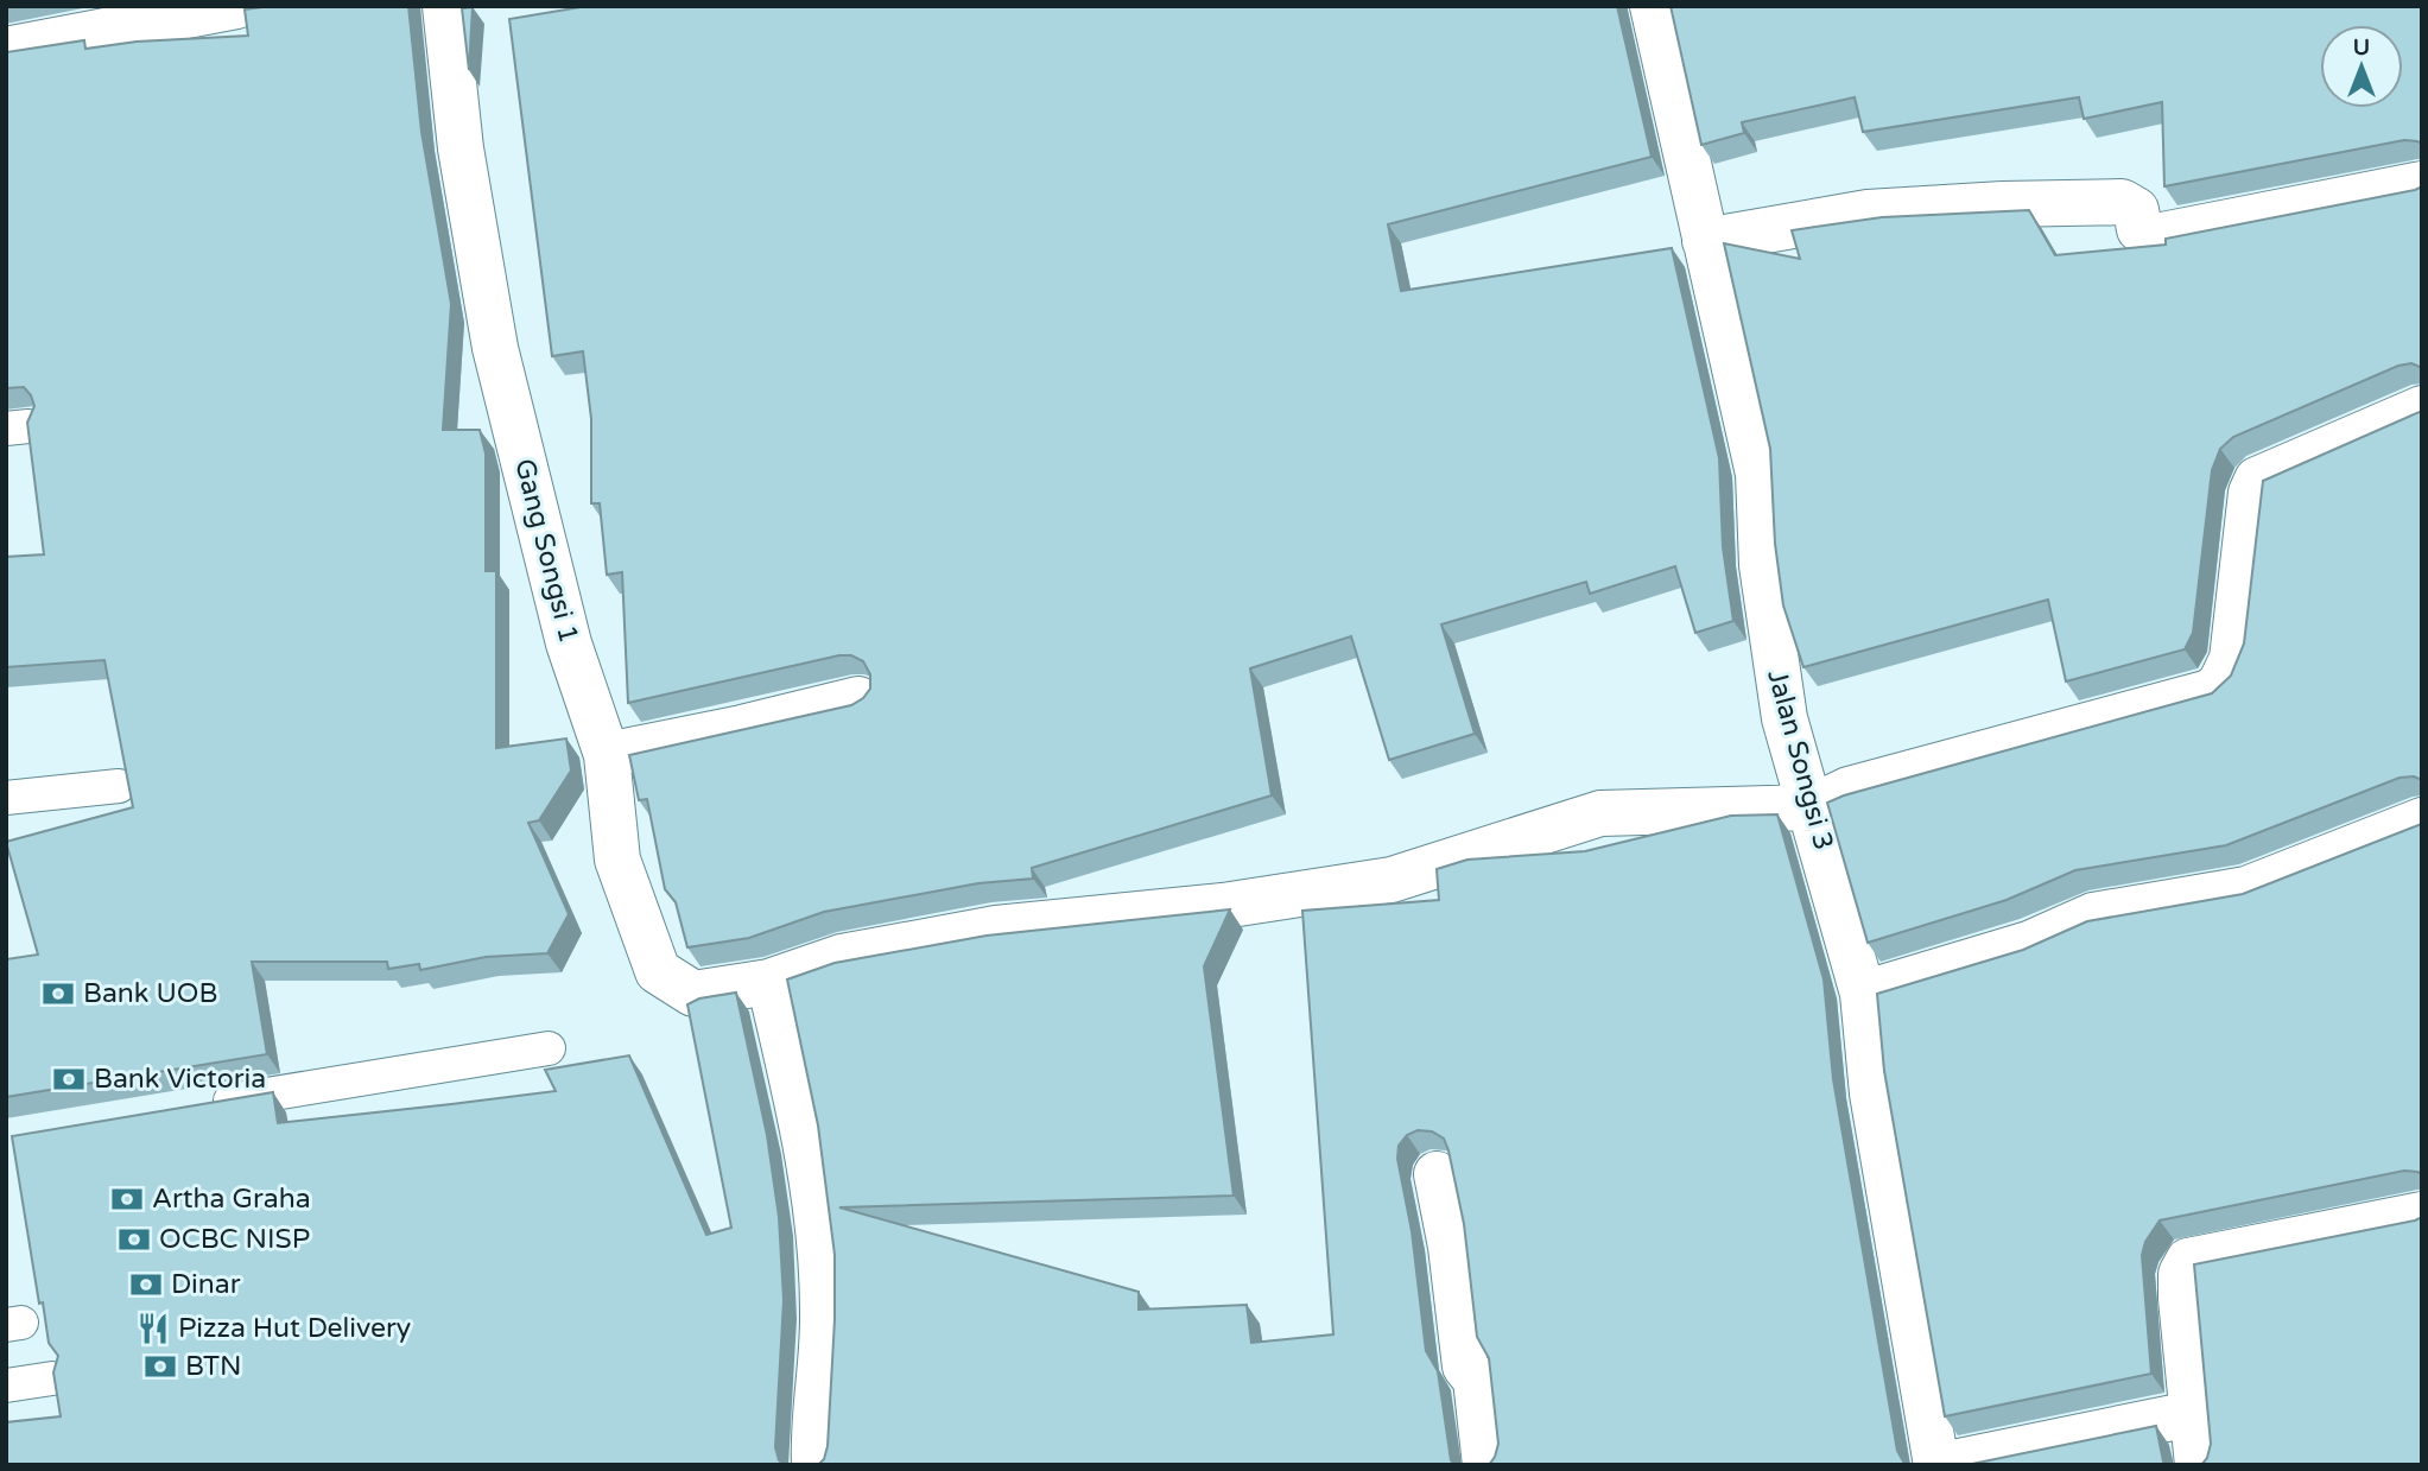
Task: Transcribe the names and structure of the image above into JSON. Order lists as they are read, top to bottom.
{
  "streets": {
    "street": ["Gang Songsi 1", "Jalan Songsi 3"]
  },
  "crossings": [
    ["Gang Songsi 1", "Jalan Songsi 3"]
  ],
  "places": {
    "bank": [
      "Bank UOB",
      "Bank Victoria",
      "Artha Graha",
      "OCBC NISP",
      "Dinar",
      "BTN"
    ],
    "restaurant": ["Pizza Hut Delivery"]
  },
  "north": "top"
}
